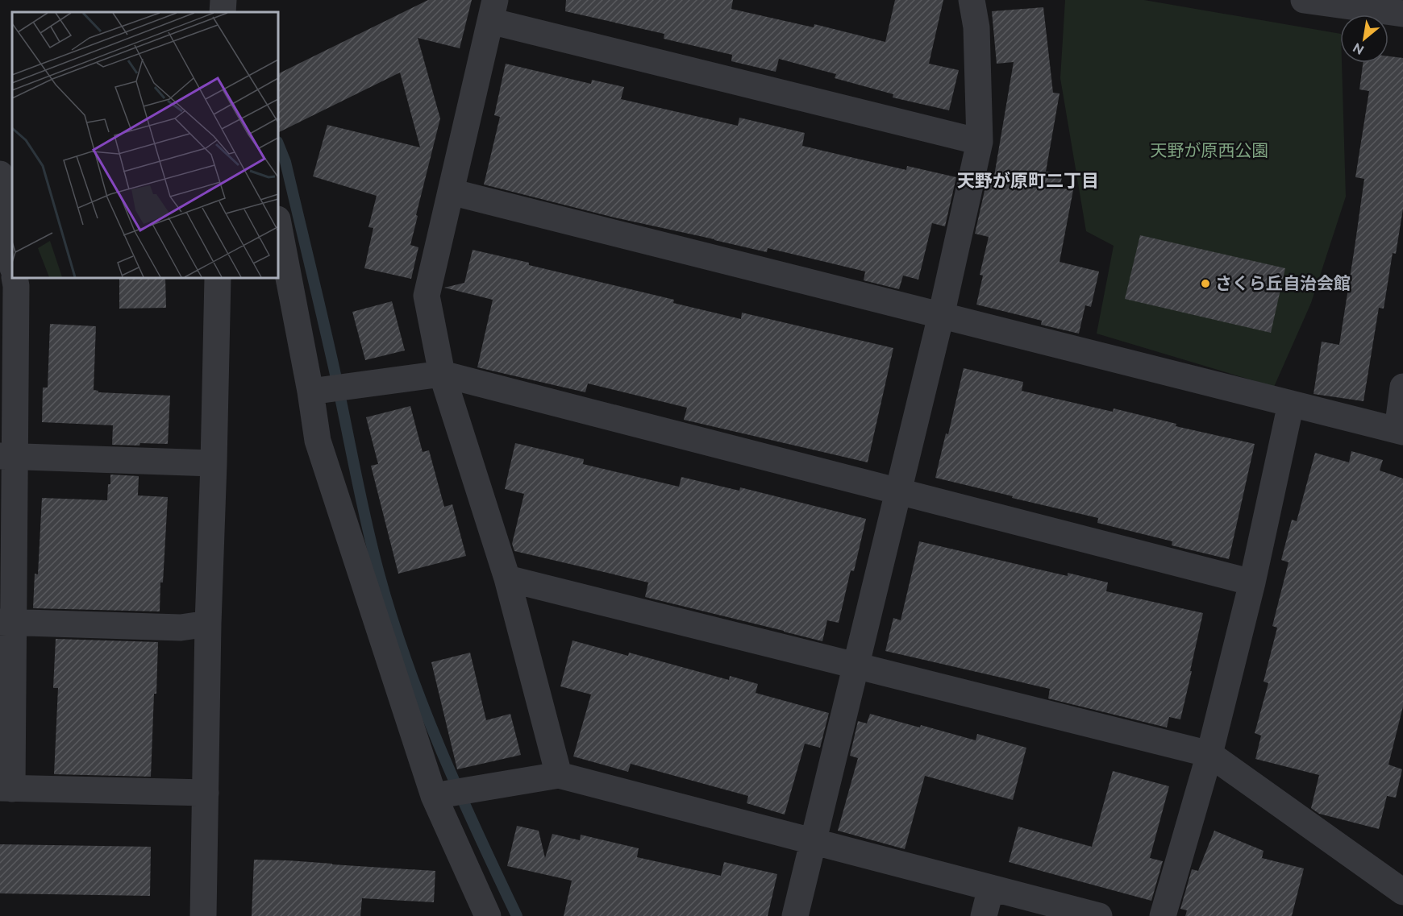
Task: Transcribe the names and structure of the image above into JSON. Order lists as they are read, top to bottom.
{
  "districts": ["天野が原町二丁目"],
  "parks": ["天野が原西公園"],
  "places": ["さくら丘自治会館"],
  "north": "bottom left"
}
